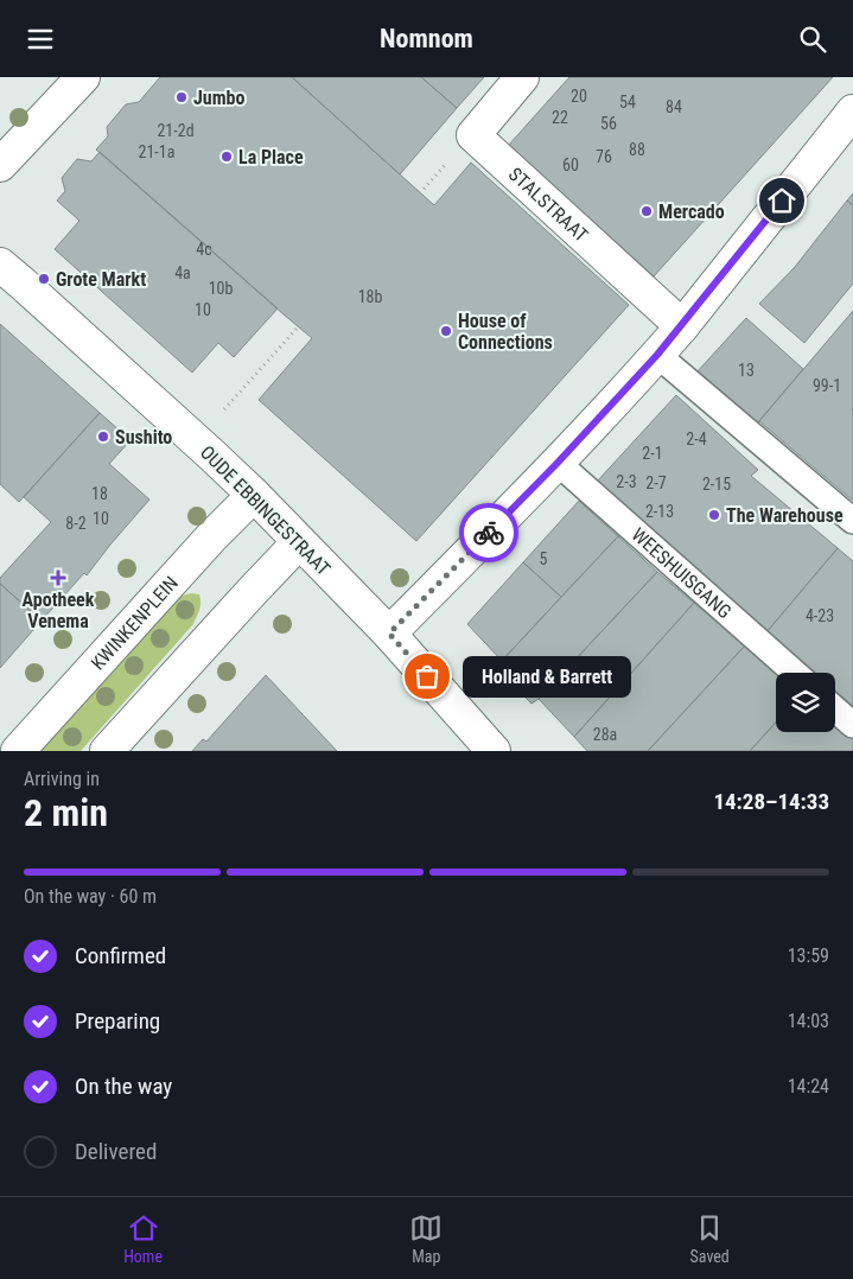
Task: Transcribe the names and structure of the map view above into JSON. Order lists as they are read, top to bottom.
{
  "streets": {
    "street": ["STALSTRAAT", "OUDE EBBINGESTRAAT", "KWINKENPLEIN"],
    "lane": ["WEESHUISGANG"]
  },
  "crossings": [
    ["OUDE EBBINGESTRAAT", "KWINKENPLEIN"]
  ],
  "places": {
    "other": [
      "Jumbo",
      "La Place",
      "Mercado",
      "Grote Markt",
      "House of Connections",
      "Sushito",
      "The Warehouse",
      "Holland & Barrett"
    ],
    "health": ["Apotheek Venema"]
  },
  "house_numbers": [
    "20",
    "54",
    "84",
    "22",
    "56",
    "21-2d",
    "88",
    "21-1a",
    "76",
    "60",
    "4c",
    "4a",
    "10b",
    "18b",
    "10",
    "13",
    "99-1",
    "2-4",
    "2-1",
    "2-3",
    "2-7",
    "2-15",
    "18",
    "2-13",
    "10",
    "8-2",
    "5",
    "4-23",
    "28a"
  ],
  "page": {
    "header": "Nomnom",
    "bubble": "Holland & Barrett",
    "heading": ["2 min", "Arriving in", "14:28–14:33"],
    "bar": "On the way · 60 m",
    "list": [
      ["Confirmed", "13:59"],
      ["Preparing", "14:03"],
      ["On the way", "14:24"],
      "Delivered"
    ],
    "tabs": ["Home", "Map", "Saved"]
  }
}
